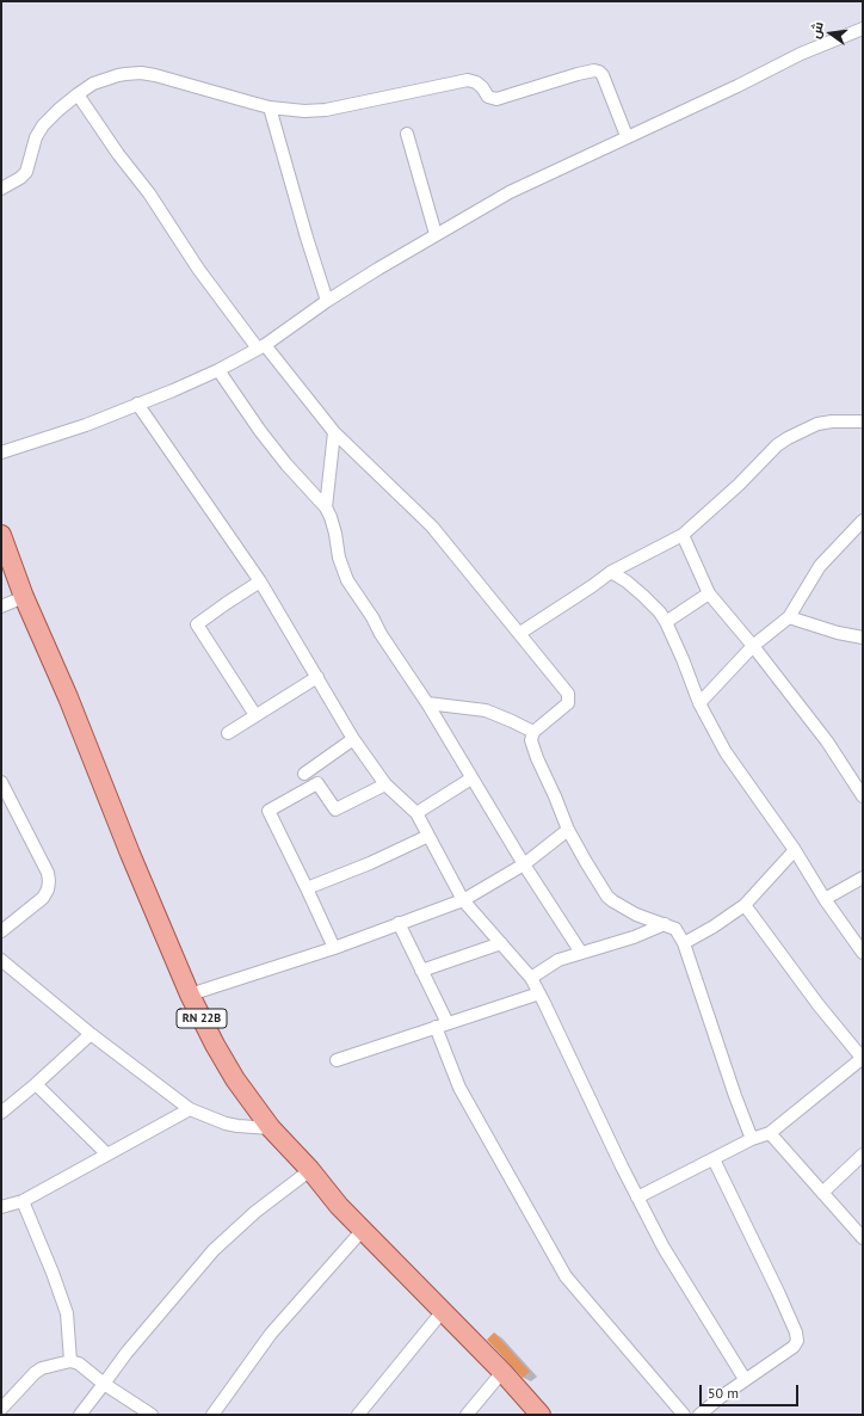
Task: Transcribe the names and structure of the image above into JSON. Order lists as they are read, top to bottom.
{
  "streets": {
    "main road": ["RN 22B"]
  },
  "scale_bar": "50 m",
  "north": "left"
}
